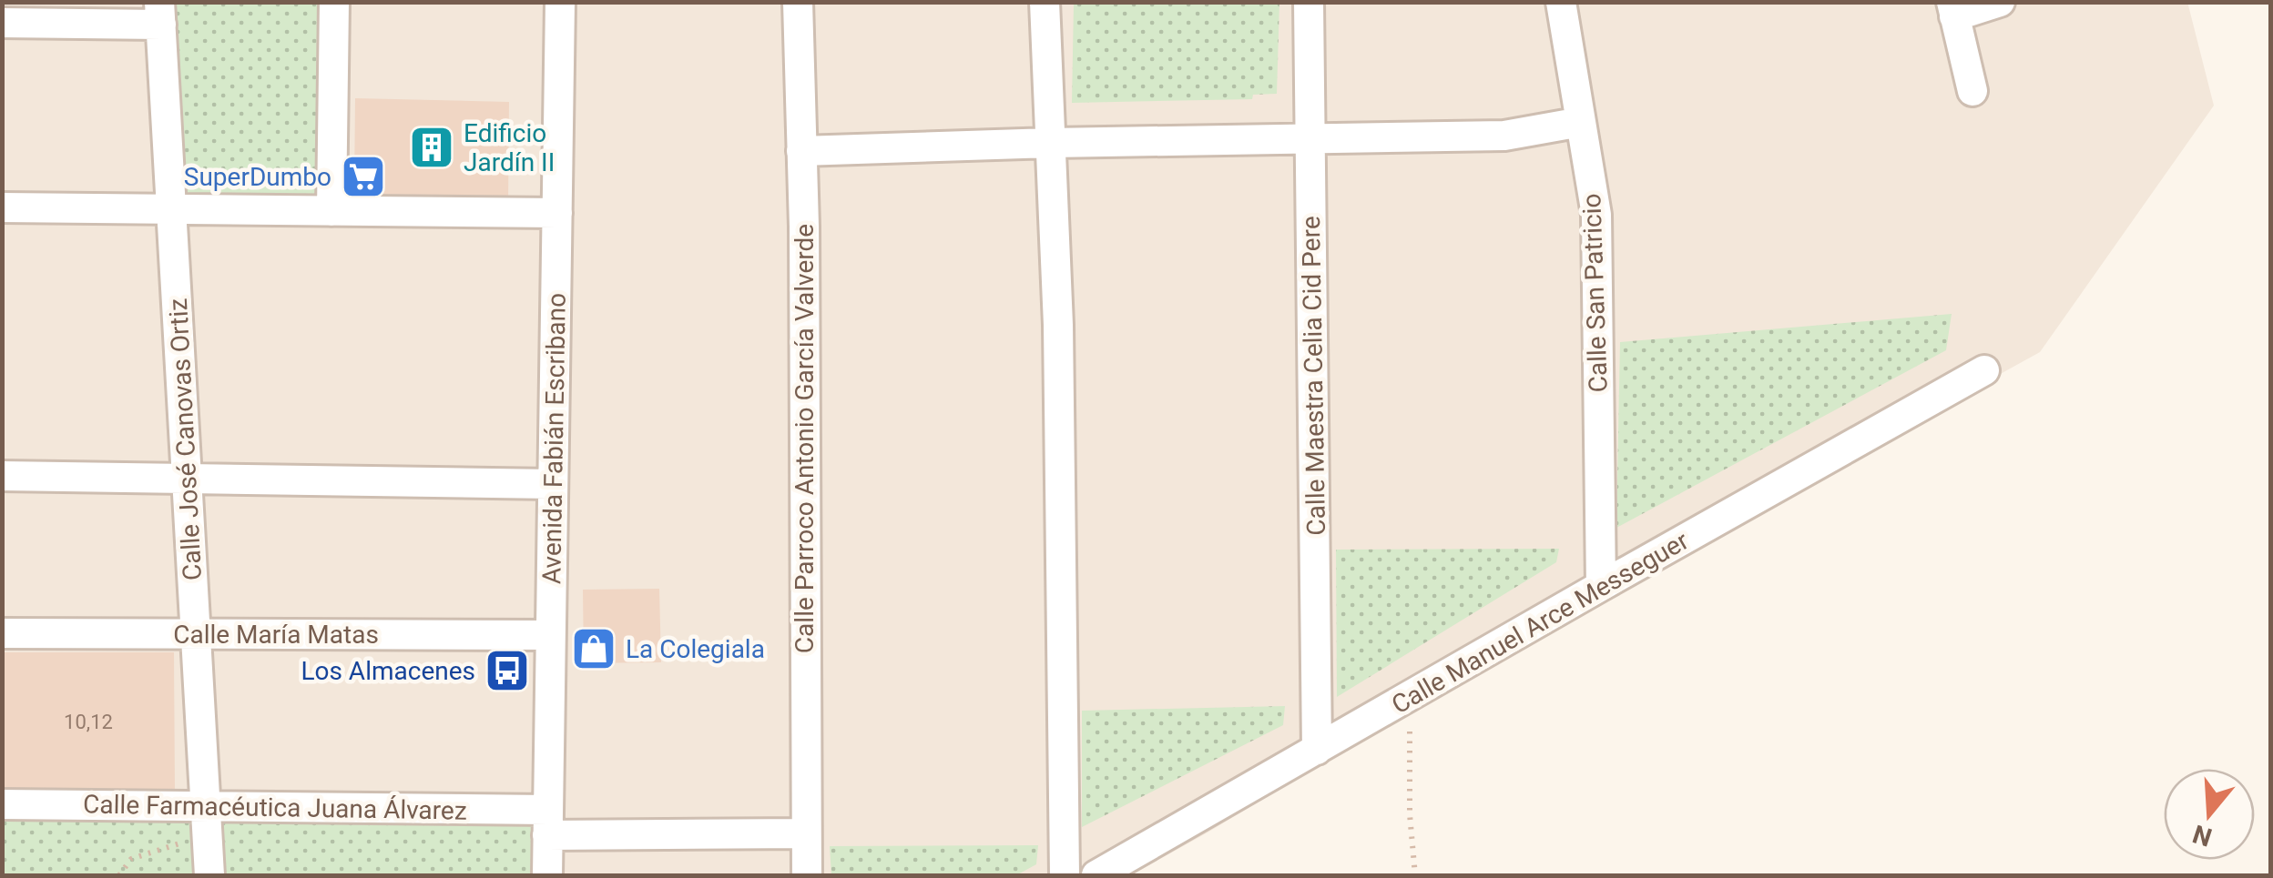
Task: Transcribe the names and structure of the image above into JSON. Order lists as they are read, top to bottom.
{
  "streets": {
    "street": [
      "Calle San Patricio",
      "Calle Maestra Celia Cid Pere",
      "Avenida Fabián Escribano",
      "Calle Parroco Antonio García Valverde",
      "Calle José Canovas Ortiz",
      "Calle Manuel Arce Messeguer",
      "Calle María Matas",
      "Calle Farmacéutica Juana Álvarez"
    ]
  },
  "crossings": [
    ["Calle San Patricio", "Calle Manuel Arce Messeguer"],
    ["Calle Maestra Celia Cid Pere", "Calle Manuel Arce Messeguer"],
    ["Avenida Fabián Escribano", "Calle María Matas"],
    ["Avenida Fabián Escribano", "Calle Farmacéutica Juana Álvarez"],
    ["Calle Parroco Antonio García Valverde", "Calle Farmacéutica Juana Álvarez"],
    ["Calle José Canovas Ortiz", "Calle María Matas"],
    ["Calle José Canovas Ortiz", "Calle Farmacéutica Juana Álvarez"]
  ],
  "places": {
    "building": ["Edificio Jardín II"],
    "supermarket": ["SuperDumbo"],
    "shop": ["La Colegiala"],
    "bus stop": ["Los Almacenes"]
  },
  "house_numbers": ["10,12"],
  "north": "bottom"
}
